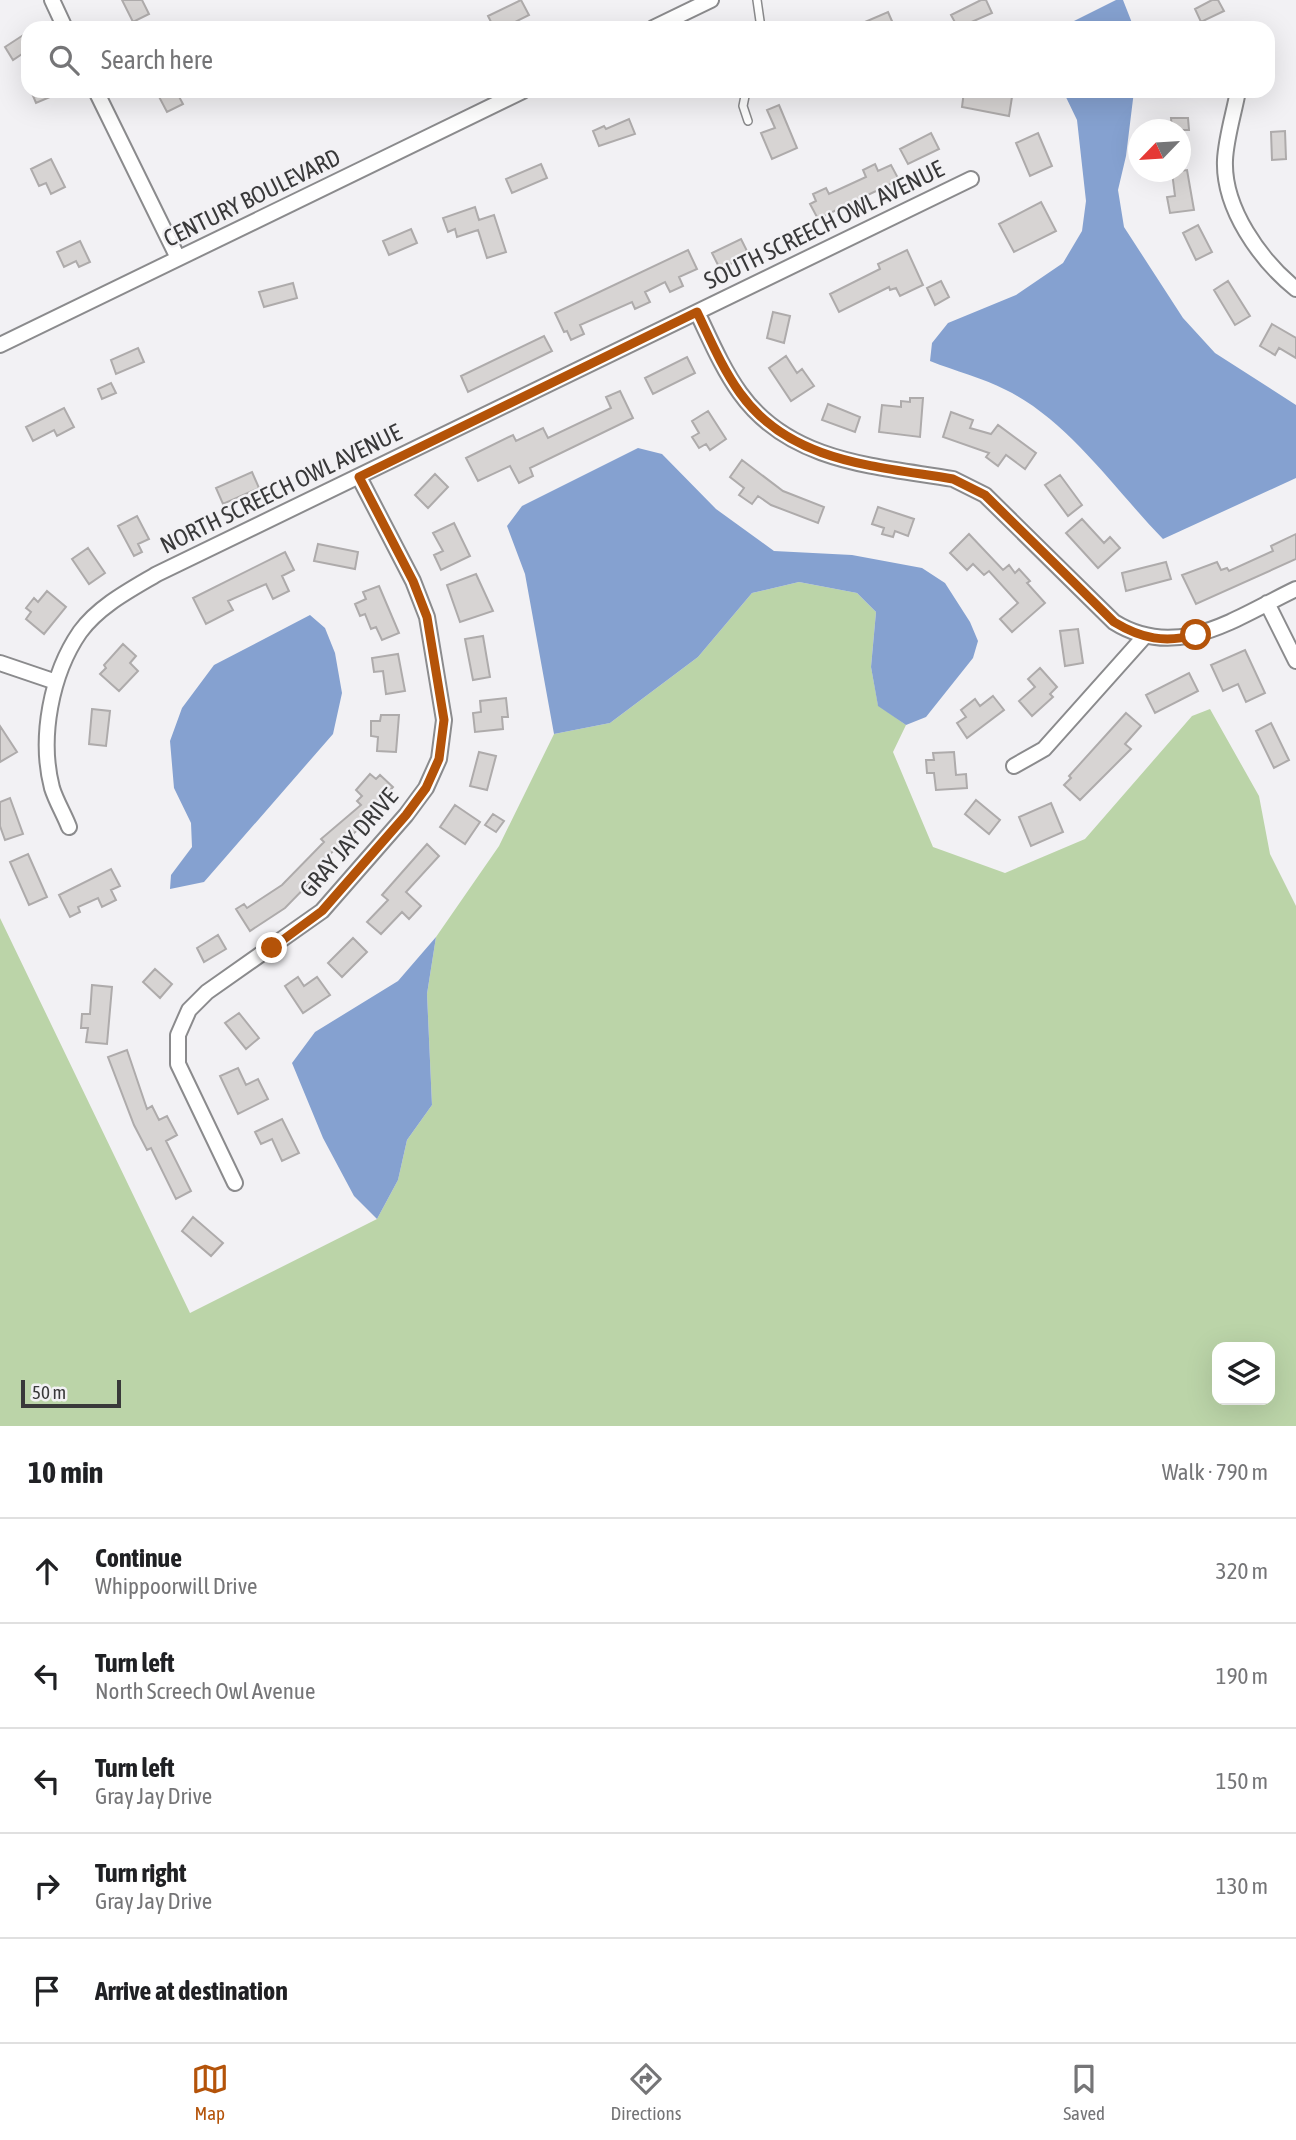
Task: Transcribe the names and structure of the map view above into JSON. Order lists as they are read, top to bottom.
{
  "streets": {
    "street": [
      "CENTURY BOULEVARD",
      "SOUTH SCREECH OWL AVENUE",
      "NORTH SCREECH OWL AVENUE",
      "GRAY JAY DRIVE"
    ]
  },
  "crossings": [
    ["SOUTH SCREECH OWL AVENUE", "NORTH SCREECH OWL AVENUE"],
    ["NORTH SCREECH OWL AVENUE", "GRAY JAY DRIVE"]
  ],
  "scale_bar": "50 m",
  "north": "bottom left",
  "page": {
    "search": "Search here",
    "scale": "50 m",
    "heading": ["10 min", "Walk · 790 m"],
    "list": [
      ["Continue", "Whippoorwill Drive", "320 m"],
      ["Turn left", "North Screech Owl Avenue", "190 m"],
      ["Turn left", "Gray Jay Drive", "150 m"],
      ["Turn right", "Gray Jay Drive", "130 m"],
      "Arrive at destination"
    ],
    "nav": ["Map", "Directions", "Saved"]
  }
}
